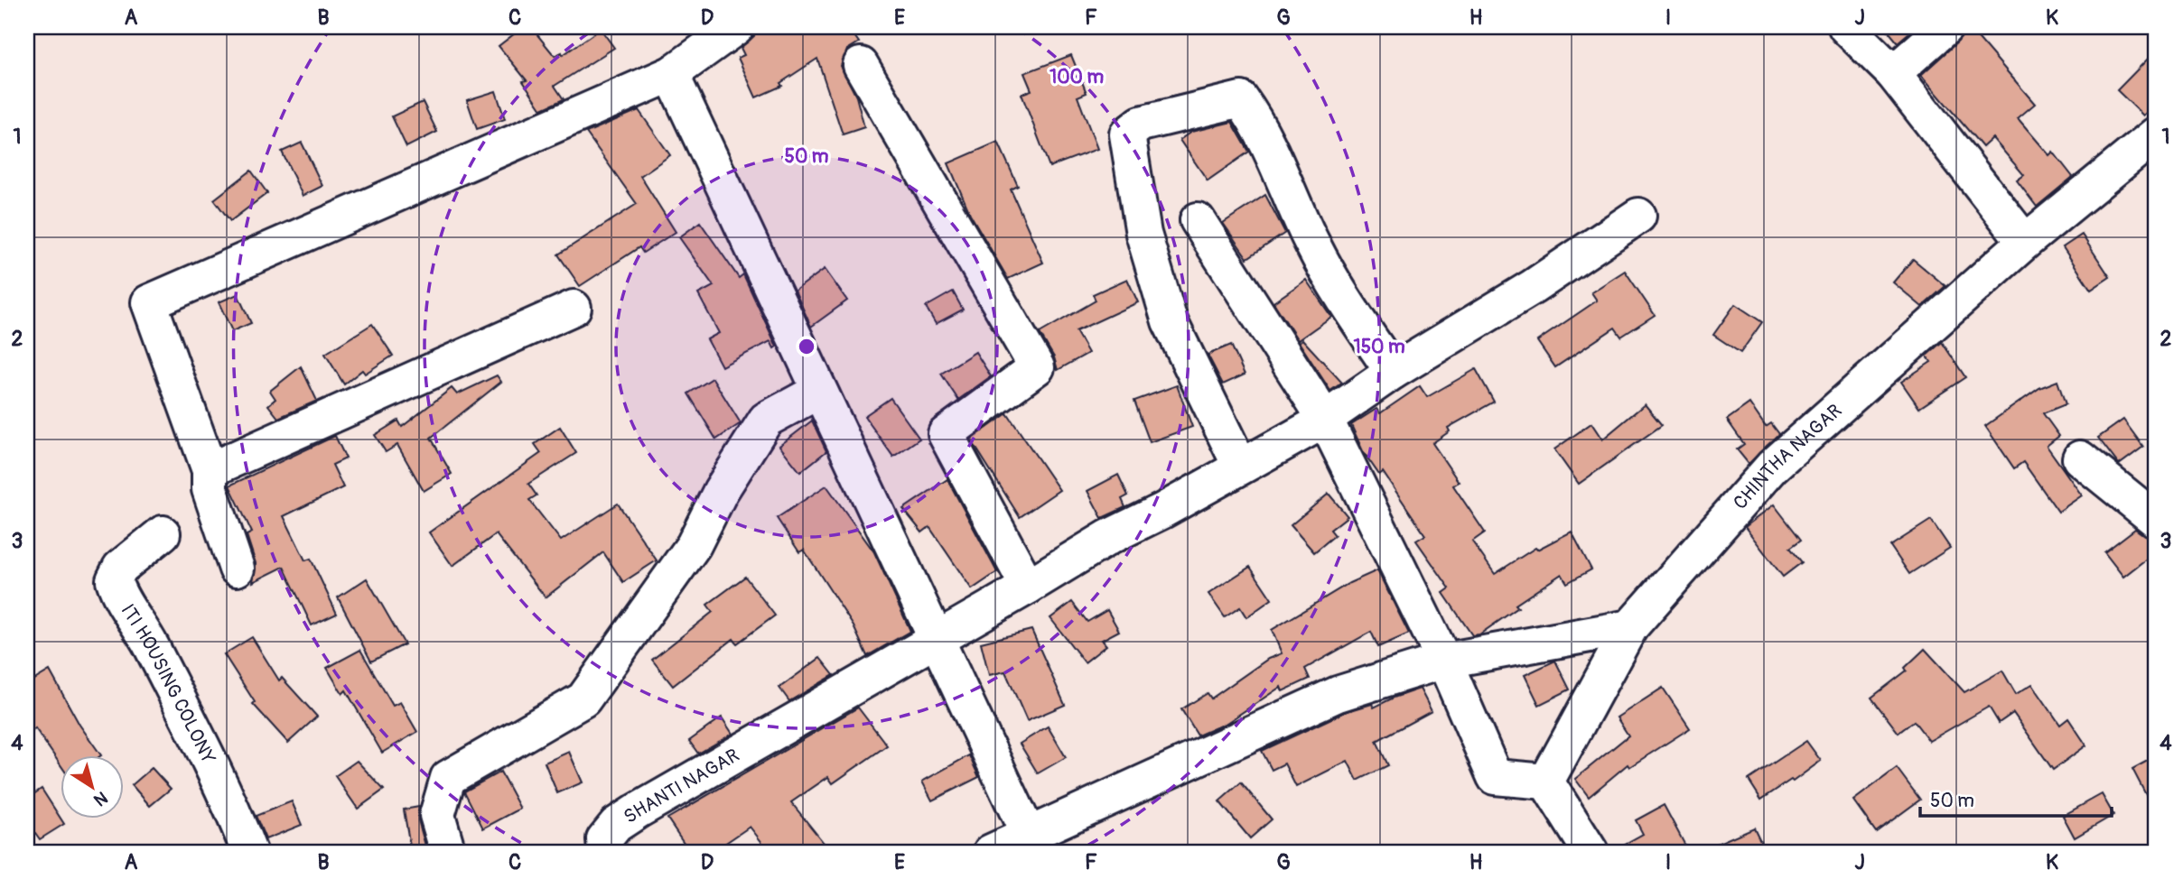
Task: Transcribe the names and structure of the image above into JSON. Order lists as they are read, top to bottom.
{
  "streets": {
    "street": ["CHINTHA NAGAR", "ITI HOUSING COLONY", "SHANTI NAGAR"]
  },
  "scale_bar": "50 m",
  "north": "bottom right",
  "grid": {
    "columns": [
      "A",
      "B",
      "C",
      "D",
      "E",
      "F",
      "G",
      "H",
      "I",
      "J",
      "K"
    ],
    "rows": [
      "1",
      "2",
      "3",
      "4"
    ]
  },
  "rings": ["100 m", "50 m", "150 m"]
}
